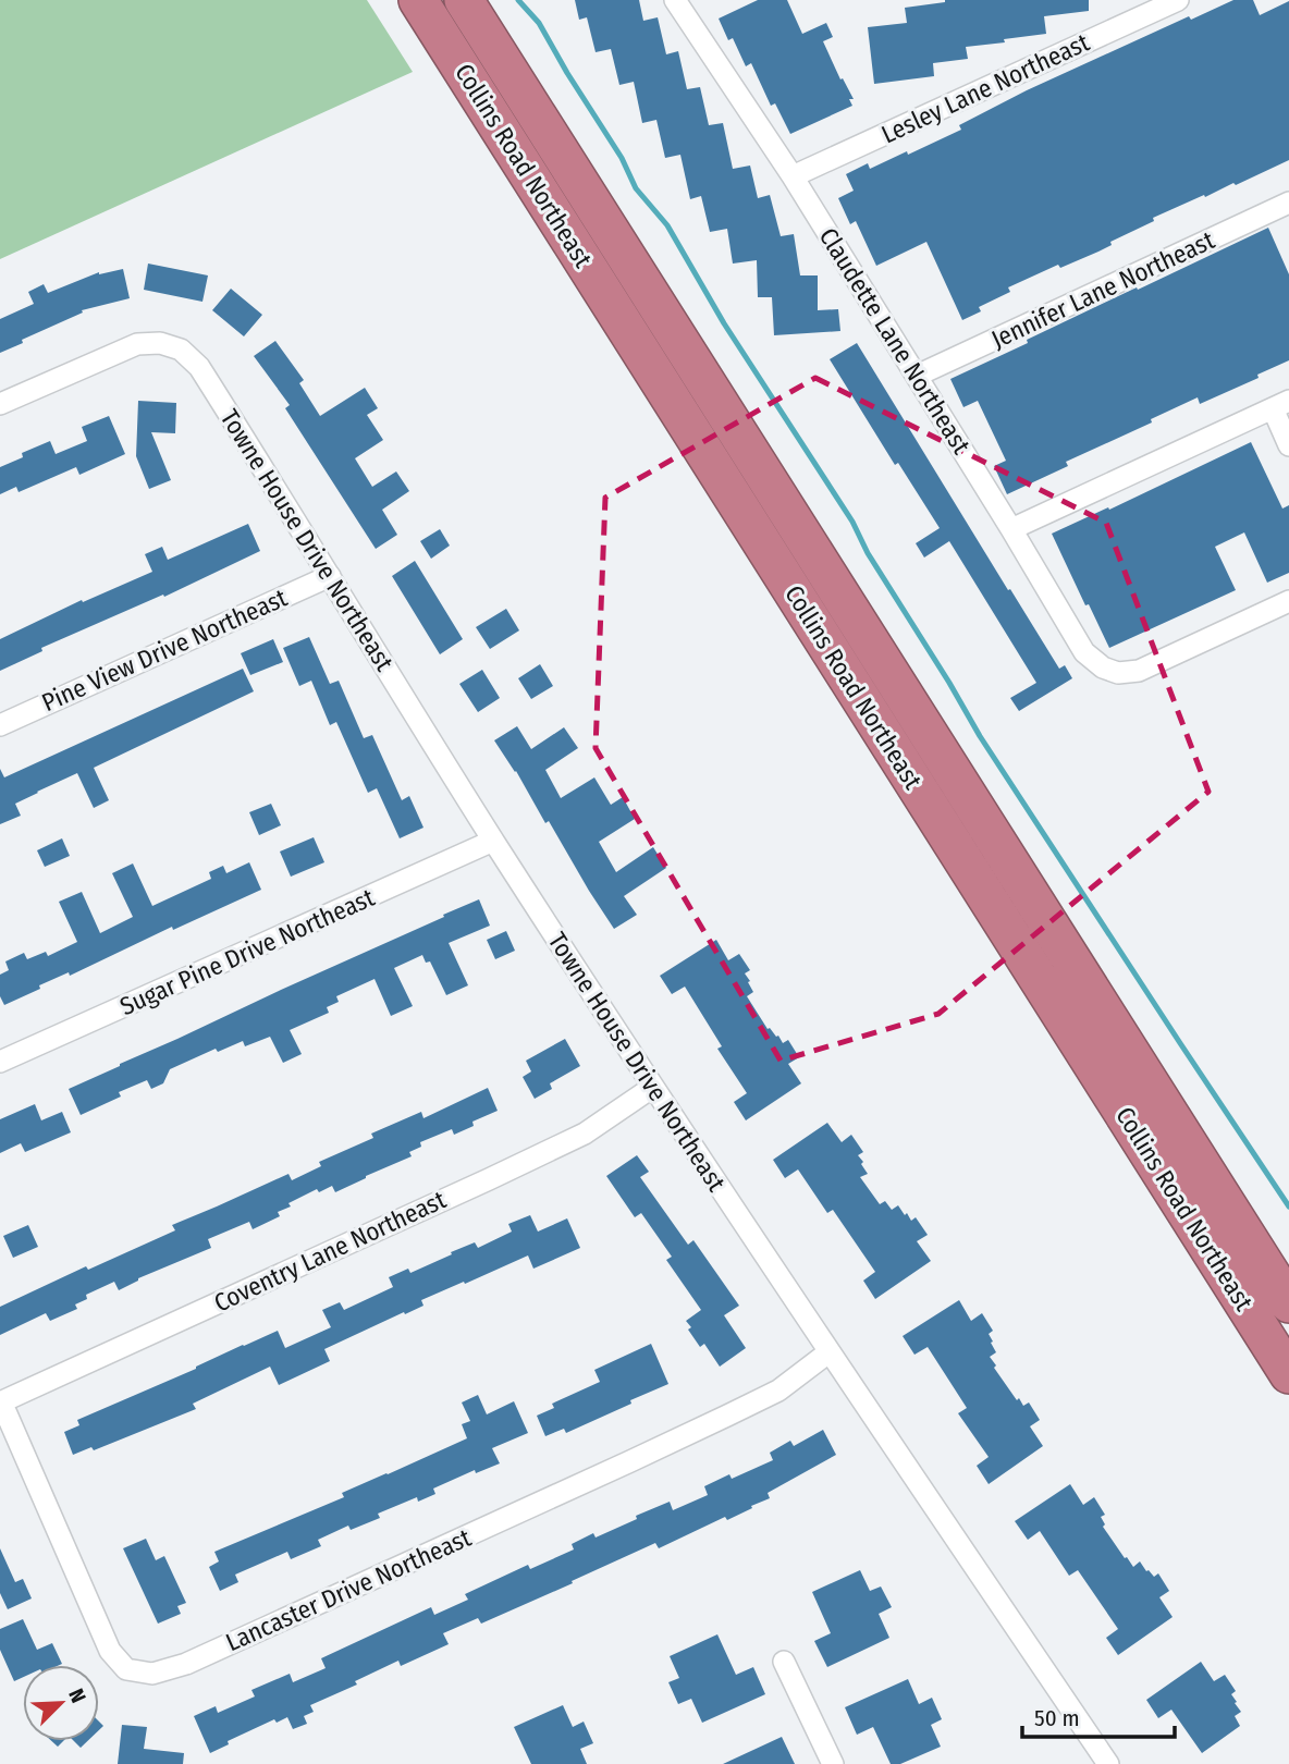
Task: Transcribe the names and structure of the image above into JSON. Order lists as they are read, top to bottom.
{
  "streets": {
    "highway": ["Collins Road Northeast"],
    "street": [
      "Lesley Lane Northeast",
      "Jennifer Lane Northeast",
      "Claudette Lane Northeast",
      "Towne House Drive Northeast",
      "Pine View Drive Northeast",
      "Sugar Pine Drive Northeast",
      "Coventry Lane Northeast",
      "Lancaster Drive Northeast"
    ]
  },
  "crossings": [
    ["Lesley Lane Northeast", "Claudette Lane Northeast"],
    ["Jennifer Lane Northeast", "Claudette Lane Northeast"],
    ["Towne House Drive Northeast", "Pine View Drive Northeast"],
    ["Towne House Drive Northeast", "Sugar Pine Drive Northeast"],
    ["Towne House Drive Northeast", "Coventry Lane Northeast"],
    ["Towne House Drive Northeast", "Lancaster Drive Northeast"],
    ["Coventry Lane Northeast", "Lancaster Drive Northeast"]
  ],
  "scale_bar": "50 m",
  "north": "top right"
}
